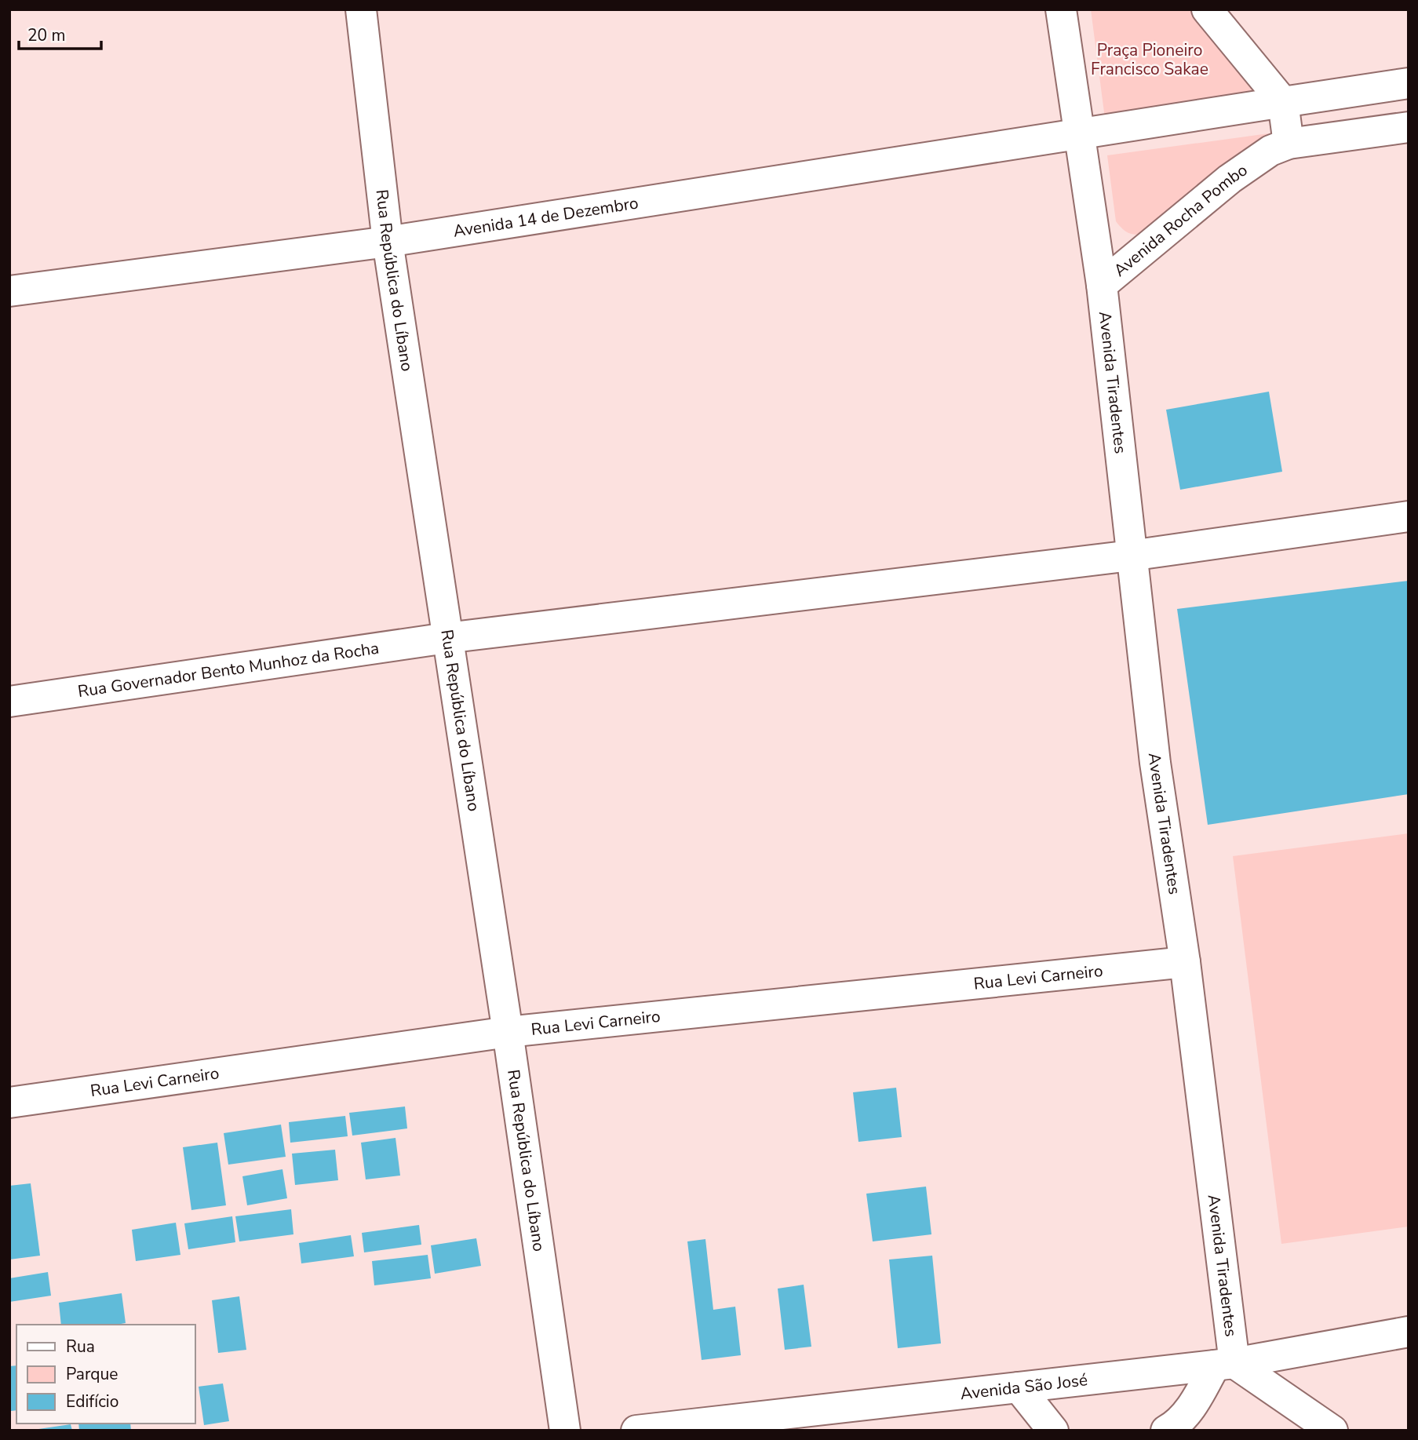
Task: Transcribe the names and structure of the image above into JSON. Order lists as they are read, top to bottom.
{
  "streets": {
    "street": [
      "Avenida 14 de Dezembro",
      "Avenida Rocha Pombo",
      "Rua República do Líbano",
      "Avenida Tiradentes",
      "Rua Governador Bento Munhoz da Rocha",
      "Rua Levi Carneiro",
      "Avenida São José"
    ]
  },
  "crossings": [
    ["Avenida 14 de Dezembro", "Avenida Rocha Pombo"],
    ["Avenida 14 de Dezembro", "Rua República do Líbano"],
    ["Avenida Rocha Pombo", "Avenida Tiradentes"],
    ["Rua República do Líbano", "Rua Governador Bento Munhoz da Rocha"],
    ["Rua República do Líbano", "Rua Levi Carneiro"],
    ["Avenida Tiradentes", "Rua Governador Bento Munhoz da Rocha"],
    ["Avenida Tiradentes", "Rua Levi Carneiro"],
    ["Avenida Tiradentes", "Avenida São José"]
  ],
  "parks": ["Praça Pioneiro Francisco Sakae"],
  "legend": ["Rua", "Parque", "Edifício"],
  "scale_bar": "20 m"
}
